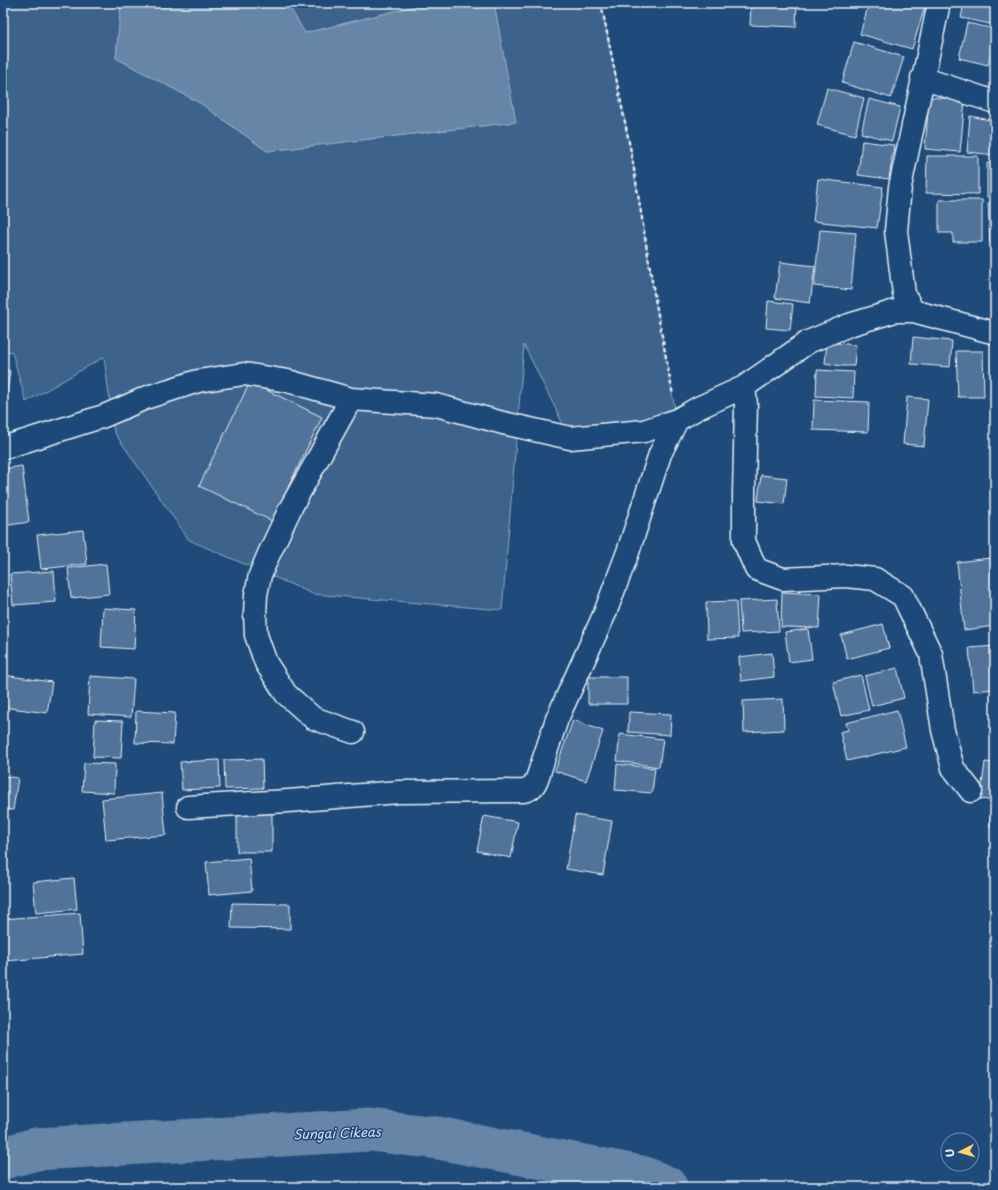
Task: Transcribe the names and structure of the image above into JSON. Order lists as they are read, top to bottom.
{
  "water": ["Sungai Cikeas"],
  "north": "left"
}
